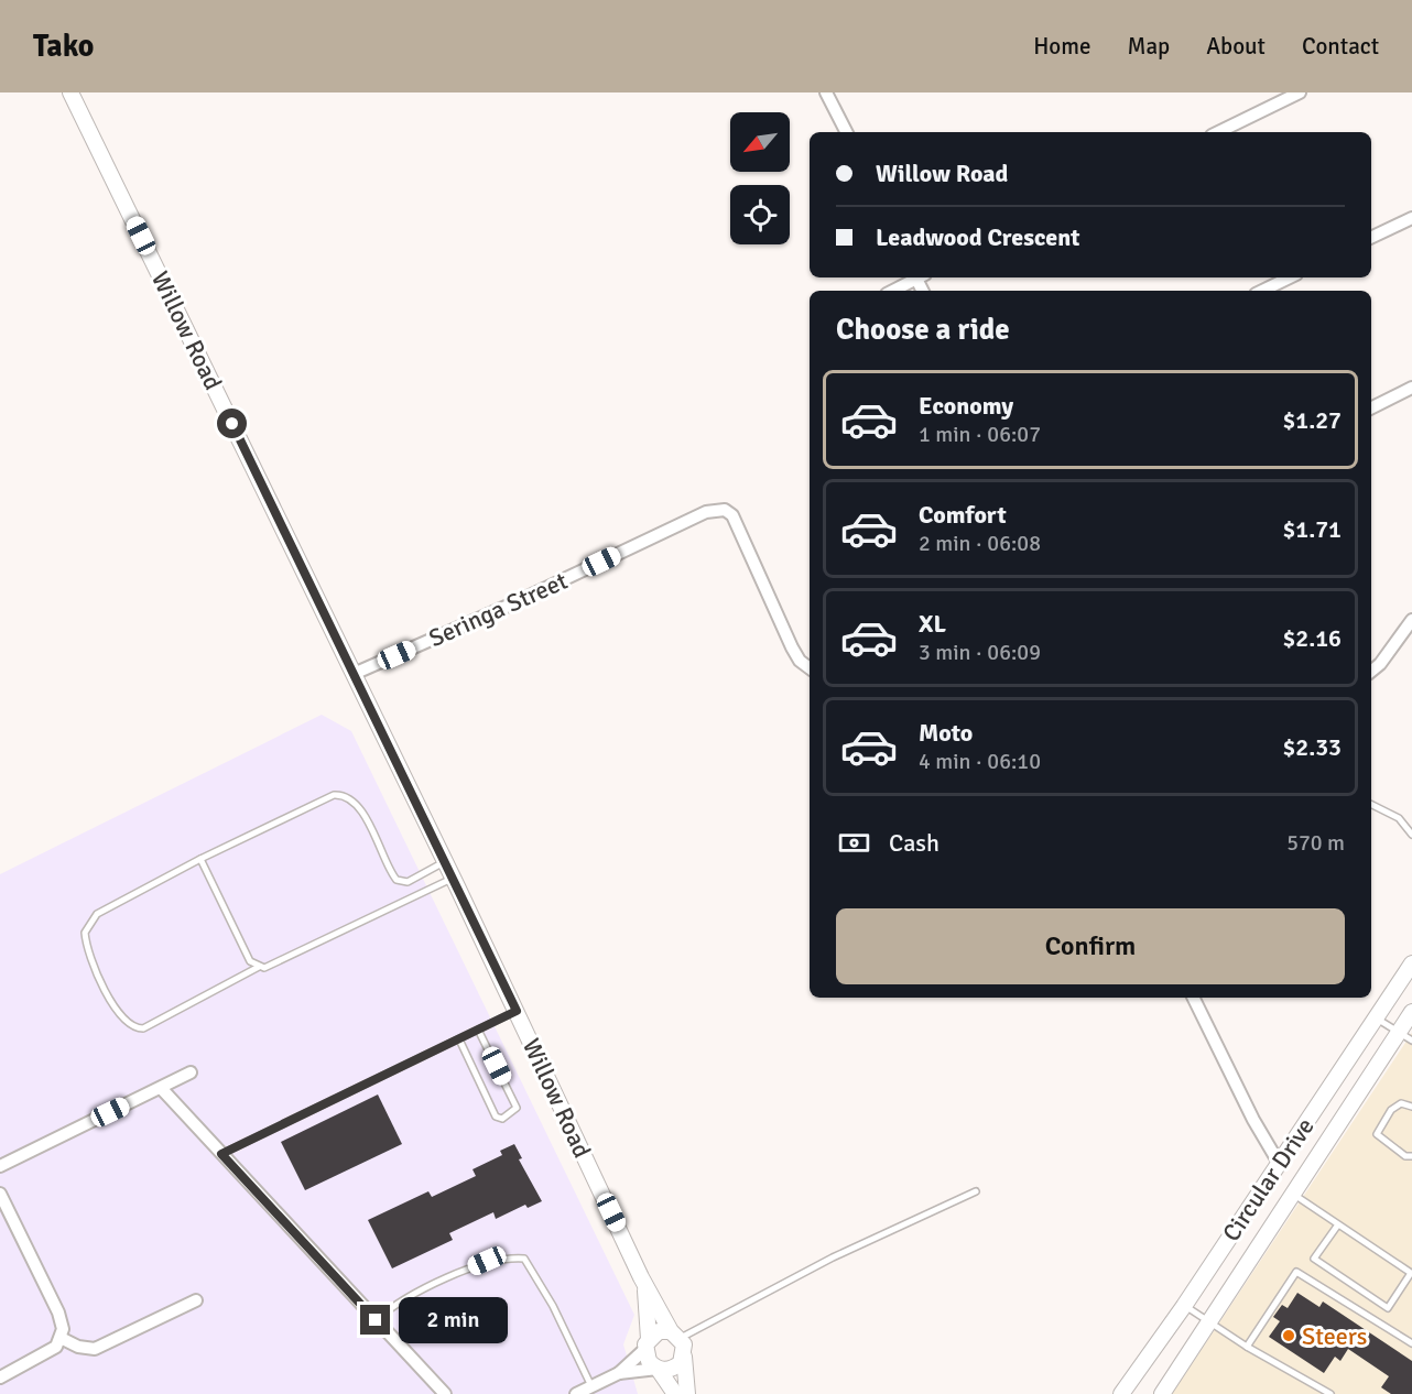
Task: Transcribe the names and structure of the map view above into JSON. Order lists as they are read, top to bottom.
{
  "streets": {
    "street": ["Willow Road", "Seringa Street", "Circular Drive"]
  },
  "crossings": [
    ["Willow Road", "Seringa Street"]
  ],
  "places": ["Steers"],
  "north": "bottom left",
  "page": {
    "header": "Tako",
    "nav": [
      "Home",
      "Map",
      "About",
      "Contact"
    ],
    "banner": ["Willow Road", "Leadwood Crescent"],
    "heading": "Choose a ride",
    "list": [
      {
        "name": "Economy",
        "note": "1 min · 06:07",
        "value": "$1.27"
      },
      {
        "name": "Comfort",
        "note": "2 min · 06:08",
        "value": "$1.71"
      },
      {
        "name": "XL",
        "note": "3 min · 06:09",
        "value": "$2.16"
      },
      {
        "name": "Moto",
        "note": "4 min · 06:10",
        "value": "$2.33"
      }
    ],
    "pay": ["Cash", "570 m"],
    "buttons": "Confirm",
    "bubble": "2 min"
  }
}
